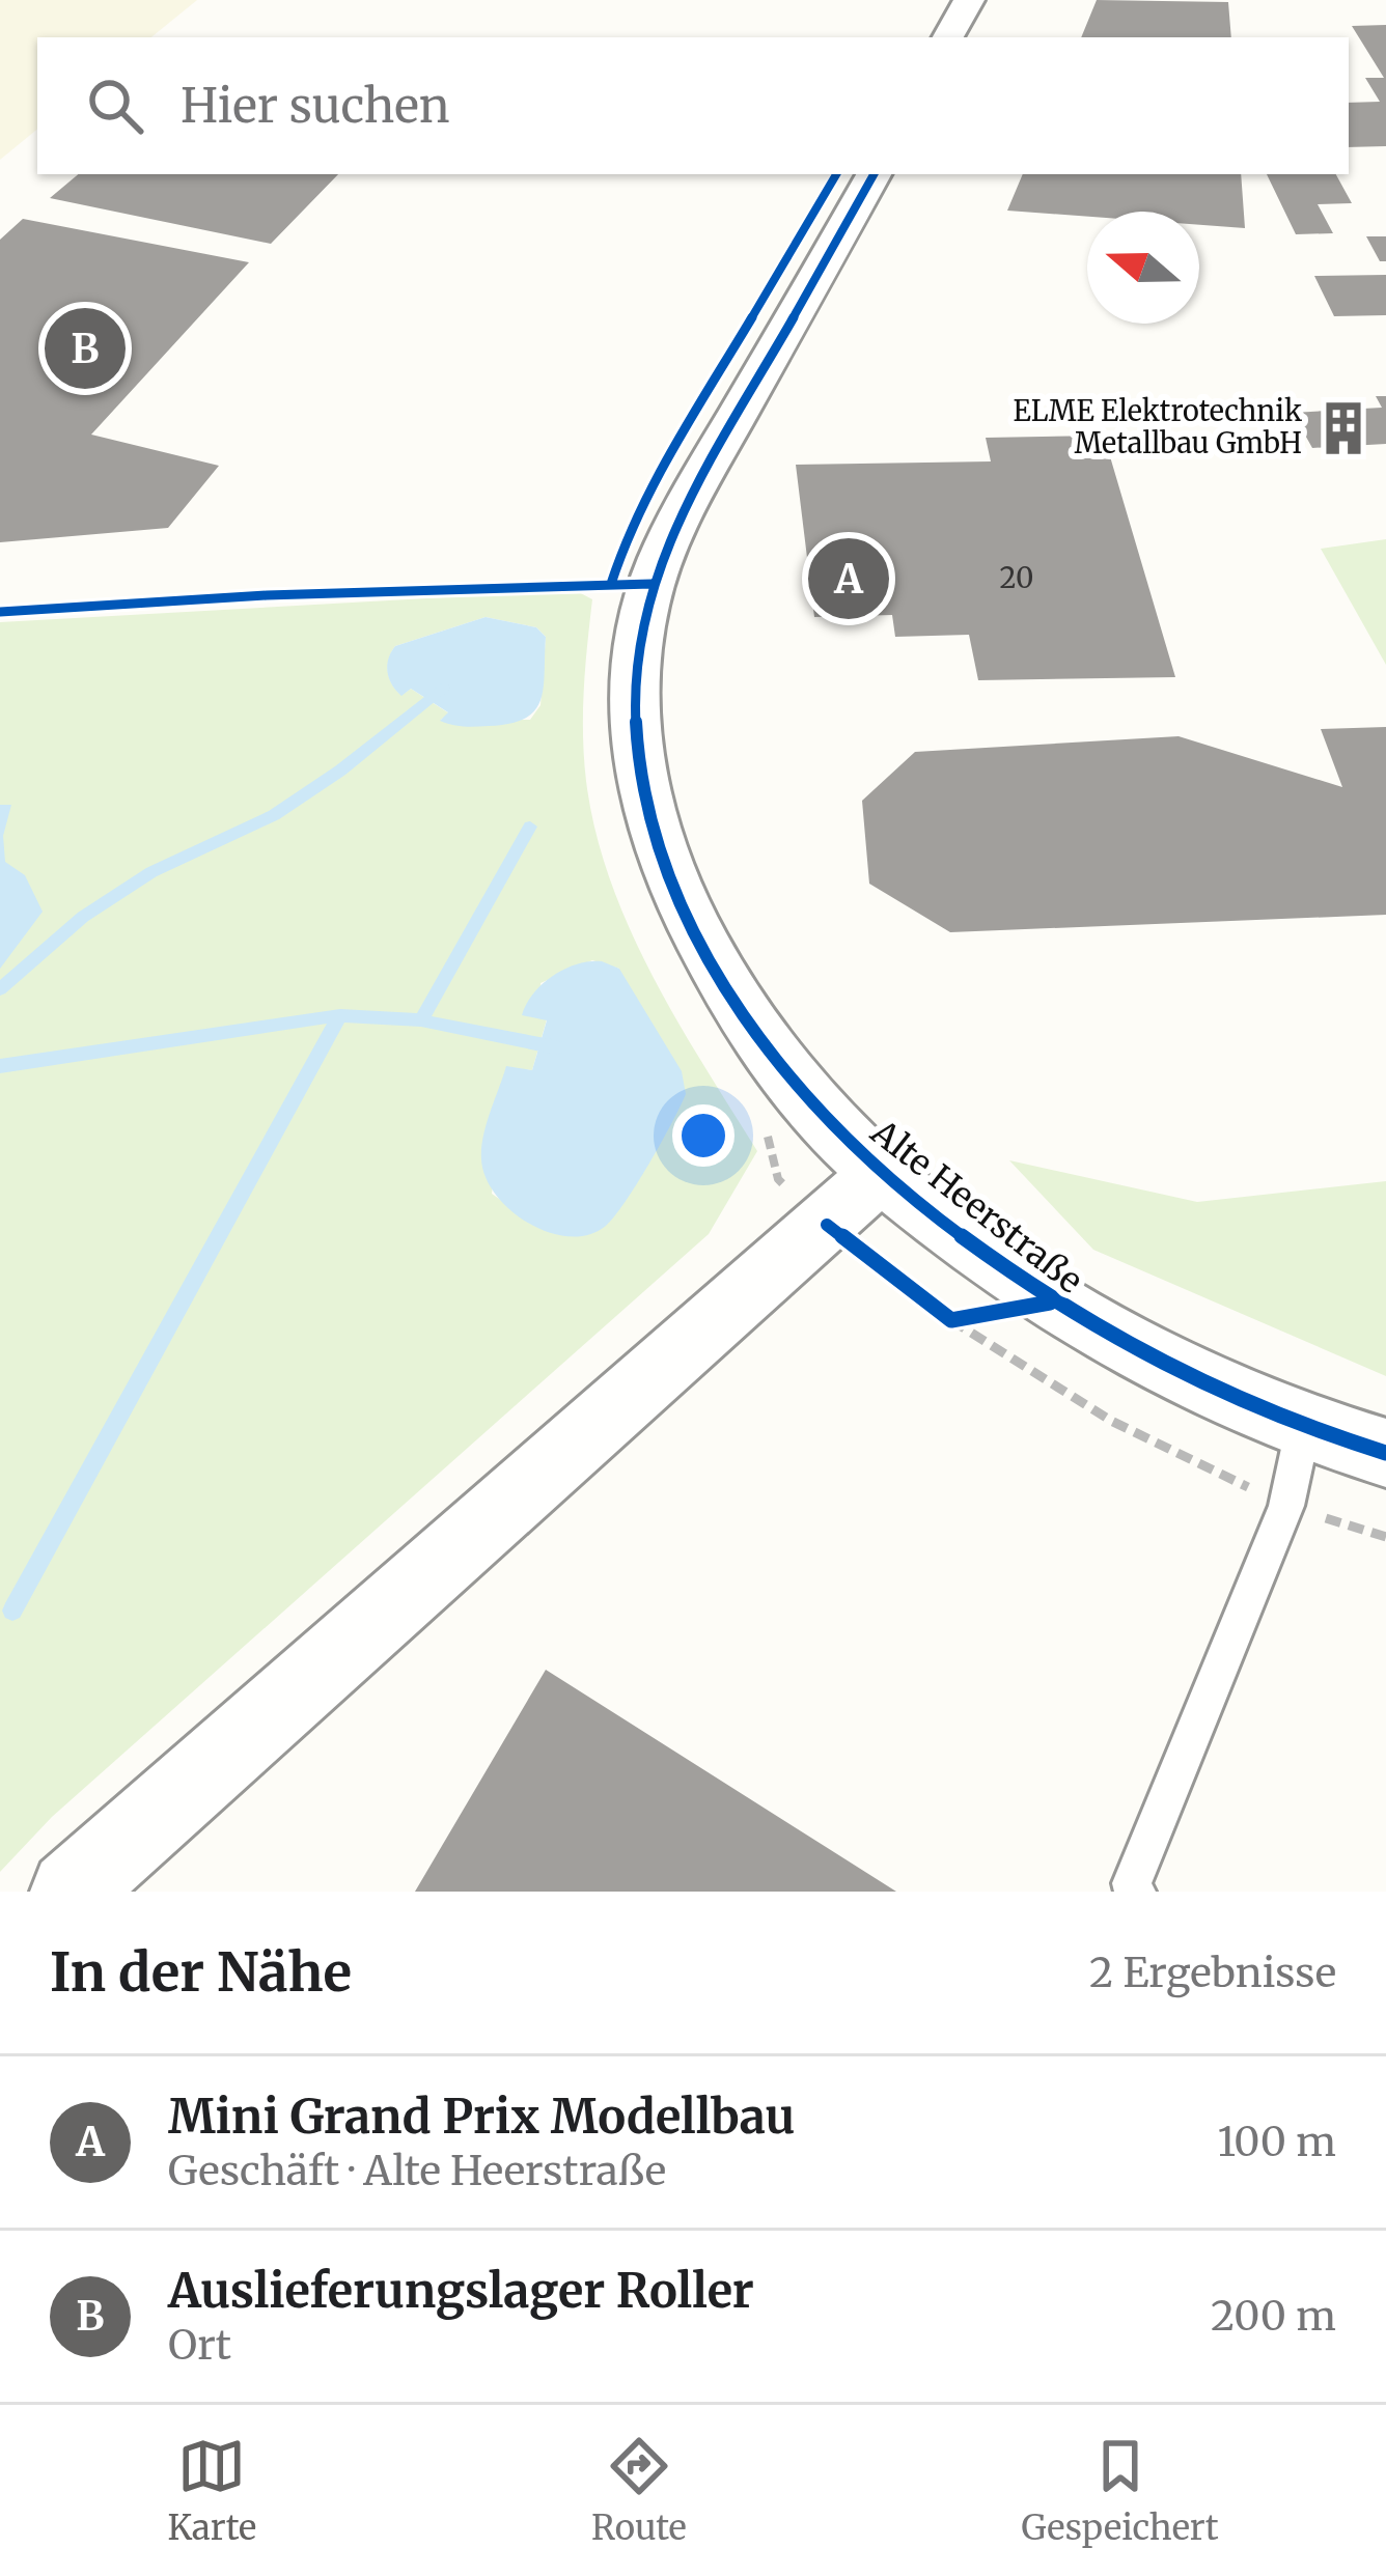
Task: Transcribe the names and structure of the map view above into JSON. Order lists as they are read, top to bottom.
{
  "streets": {
    "street": ["Alte Heerstraße"]
  },
  "places": {
    "building": ["ELME Elektrotechnik Metallbau GmbH"]
  },
  "house_numbers": ["20"],
  "north": "left",
  "page": {
    "search": "Hier suchen",
    "pins": ["B", "A"],
    "heading": ["In der Nähe", "2 Ergebnisse"],
    "list": [
      {
        "mark": "A",
        "name": "Mini Grand Prix Modellbau",
        "note": "Geschäft · Alte Heerstraße",
        "value": "100 m"
      },
      {
        "mark": "B",
        "name": "Auslieferungslager Roller",
        "note": "Ort",
        "value": "200 m"
      }
    ],
    "nav": ["Karte", "Route", "Gespeichert"]
  }
}
